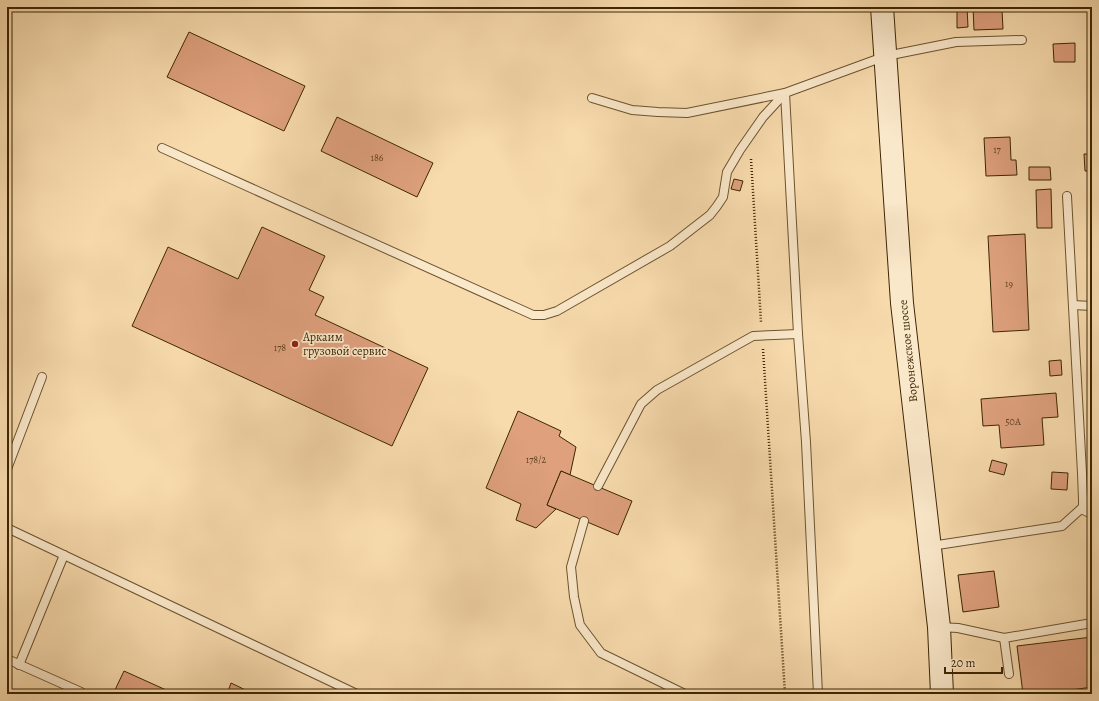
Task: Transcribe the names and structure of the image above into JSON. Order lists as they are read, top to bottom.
{
  "streets": {
    "main road": ["Воронежское шоссе"]
  },
  "places": ["Аркаим грузовой сервис"],
  "house_numbers": [
    "17",
    "186",
    "19",
    "178",
    "50А",
    "178/2"
  ],
  "scale_bar": "20 m"
}
